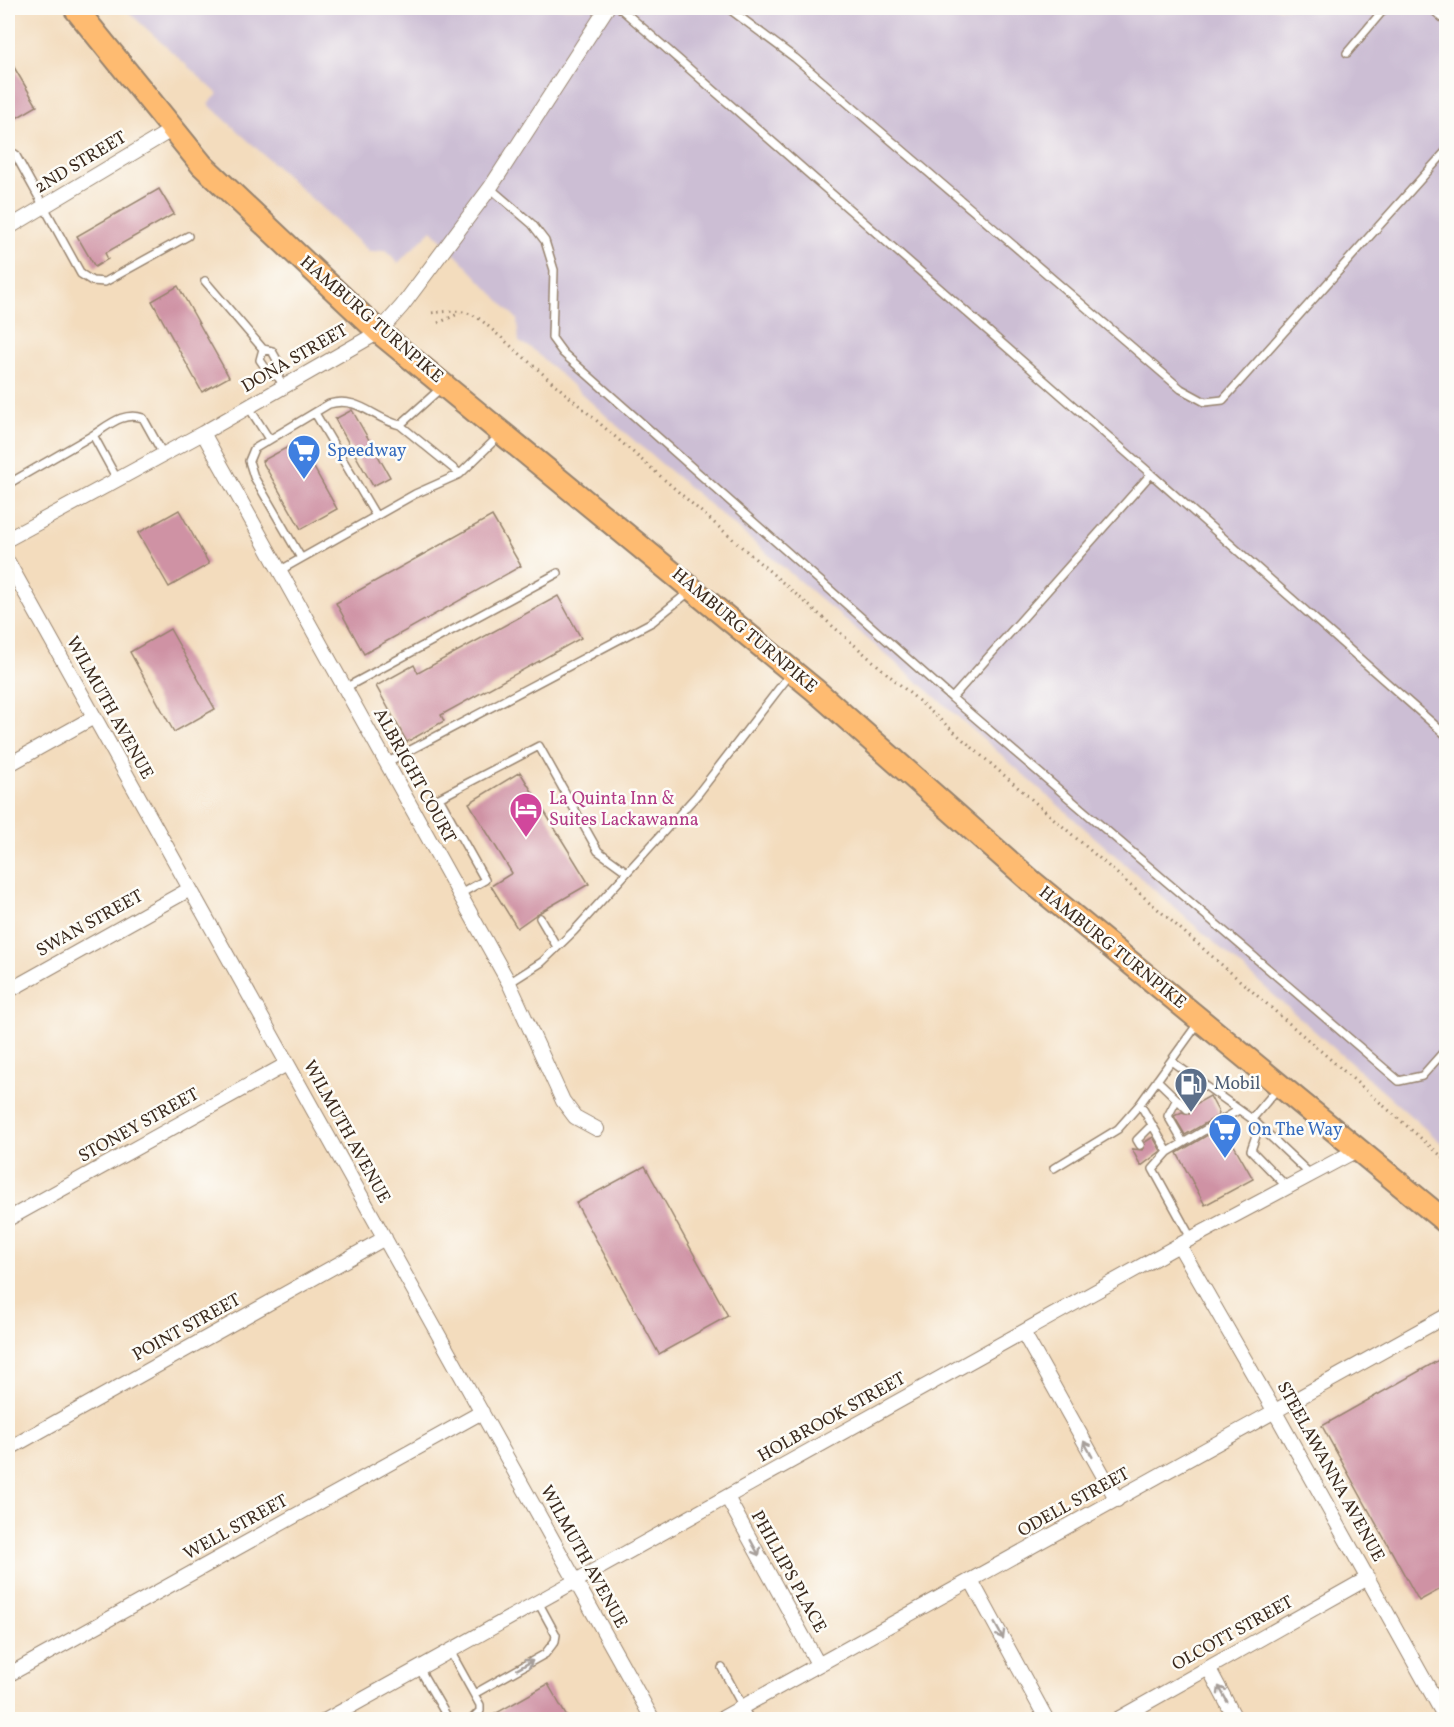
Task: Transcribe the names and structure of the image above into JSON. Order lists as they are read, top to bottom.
{
  "streets": {
    "highway": ["HAMBURG TURNPIKE"],
    "street": [
      "2ND STREET",
      "DONA STREET",
      "WILMUTH AVENUE",
      "ALBRIGHT COURT",
      "SWAN STREET",
      "STONEY STREET",
      "POINT STREET",
      "HOLBROOK STREET",
      "STEELAWANNA AVENUE",
      "ODELL STREET",
      "WELL STREET",
      "PHILLIPS PLACE",
      "OLCOTT STREET"
    ]
  },
  "crossings": [
    ["2ND STREET", "HAMBURG TURNPIKE"],
    ["HAMBURG TURNPIKE", "DONA STREET"],
    ["HAMBURG TURNPIKE", "HOLBROOK STREET"],
    ["DONA STREET", "ALBRIGHT COURT"],
    ["WILMUTH AVENUE", "SWAN STREET"],
    ["WILMUTH AVENUE", "STONEY STREET"],
    ["WILMUTH AVENUE", "POINT STREET"],
    ["WILMUTH AVENUE", "HOLBROOK STREET"],
    ["WILMUTH AVENUE", "WELL STREET"],
    ["HOLBROOK STREET", "STEELAWANNA AVENUE"],
    ["HOLBROOK STREET", "PHILLIPS PLACE"],
    ["STEELAWANNA AVENUE", "ODELL STREET"],
    ["STEELAWANNA AVENUE", "OLCOTT STREET"],
    ["ODELL STREET", "PHILLIPS PLACE"]
  ],
  "one_way": ["PHILLIPS PLACE"],
  "places": {
    "supermarket": ["Speedway", "On The Way"],
    "hotel": ["La Quinta Inn & Suites Lackawanna"],
    "fuel station": ["Mobil"]
  }
}
